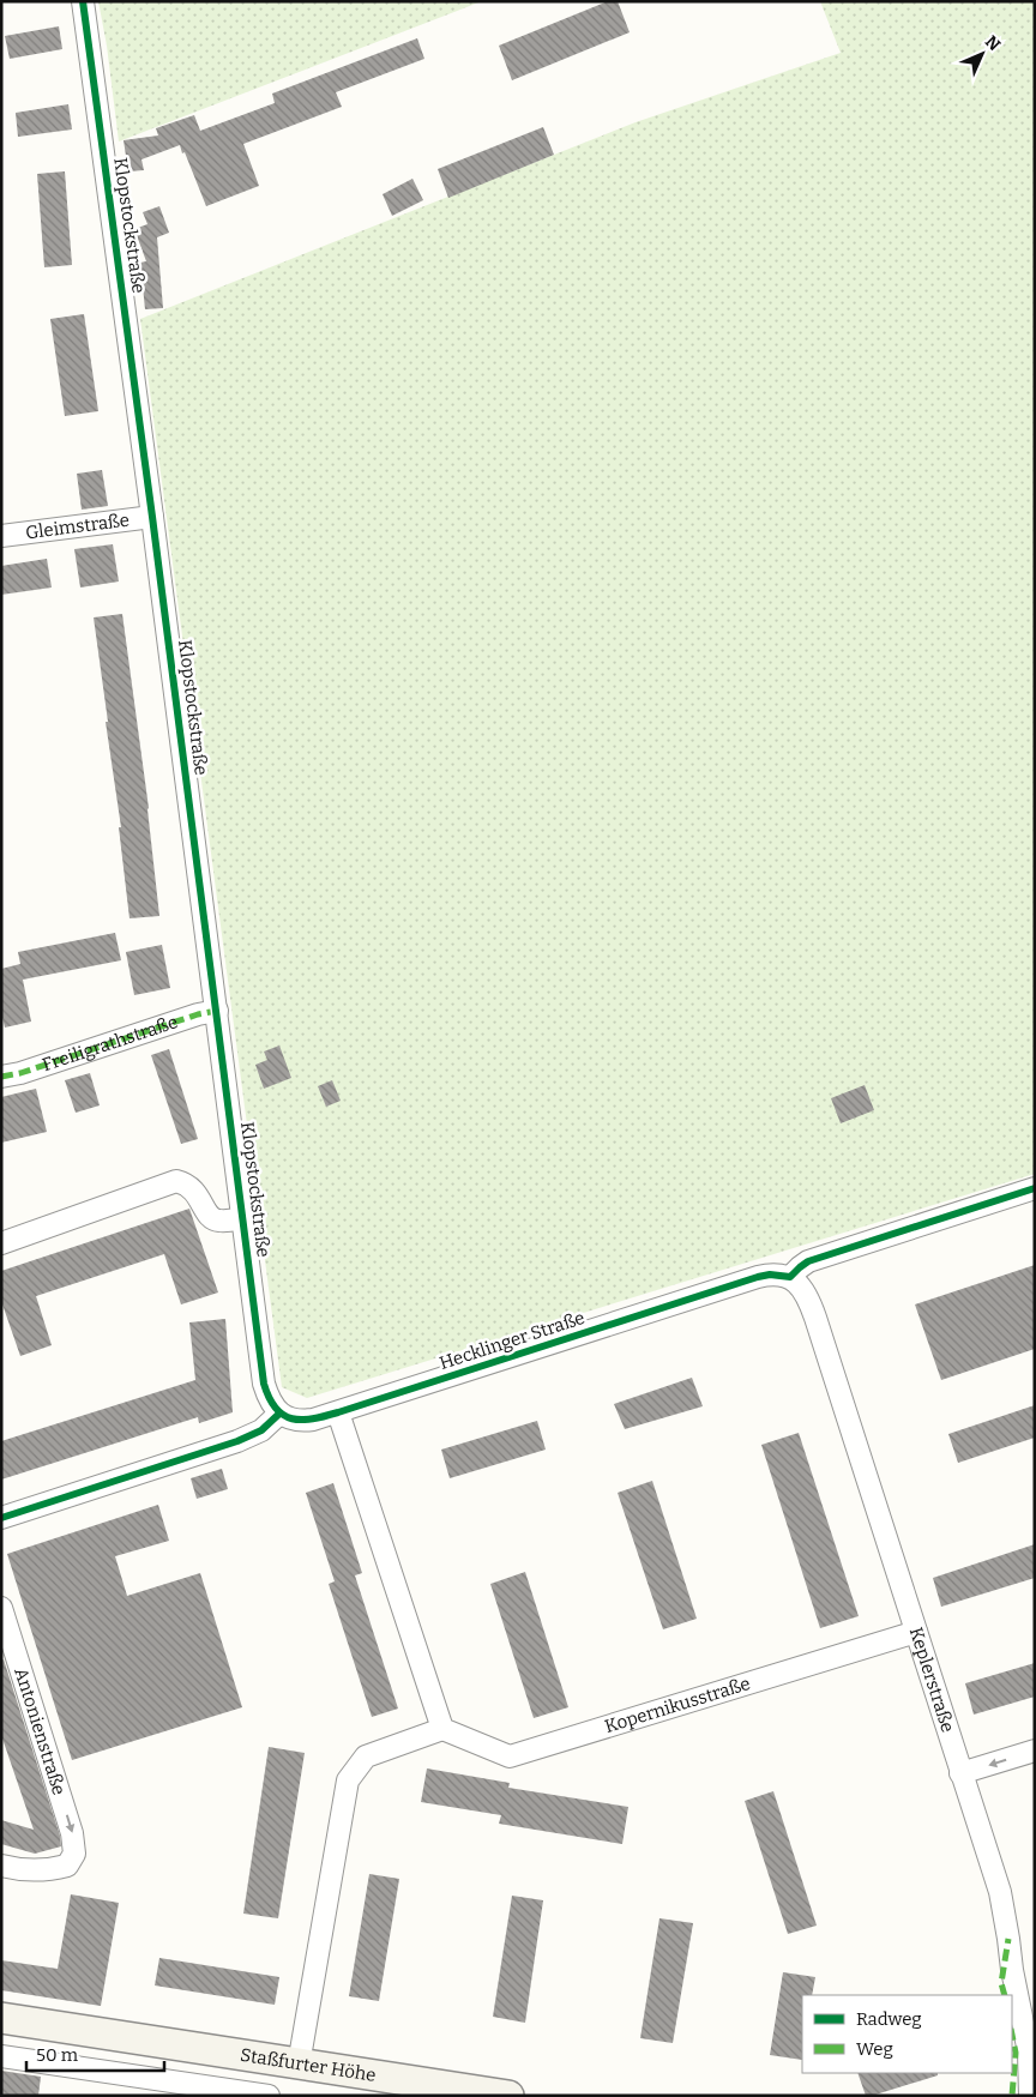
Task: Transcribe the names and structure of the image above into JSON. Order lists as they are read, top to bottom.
{
  "streets": {
    "main road": ["Staßfurter Höhe"],
    "street": [
      "Klopstockstraße",
      "Gleimstraße",
      "Freiligrathstraße",
      "Hecklinger Straße",
      "Keplerstraße",
      "Kopernikusstraße",
      "Antonienstraße"
    ]
  },
  "crossings": [
    ["Klopstockstraße", "Gleimstraße"],
    ["Klopstockstraße", "Freiligrathstraße"],
    ["Klopstockstraße", "Hecklinger Straße"],
    ["Hecklinger Straße", "Keplerstraße"],
    ["Keplerstraße", "Kopernikusstraße"]
  ],
  "legend": ["Radweg", "Weg"],
  "scale_bar": "50 m",
  "north": "top right"
}
